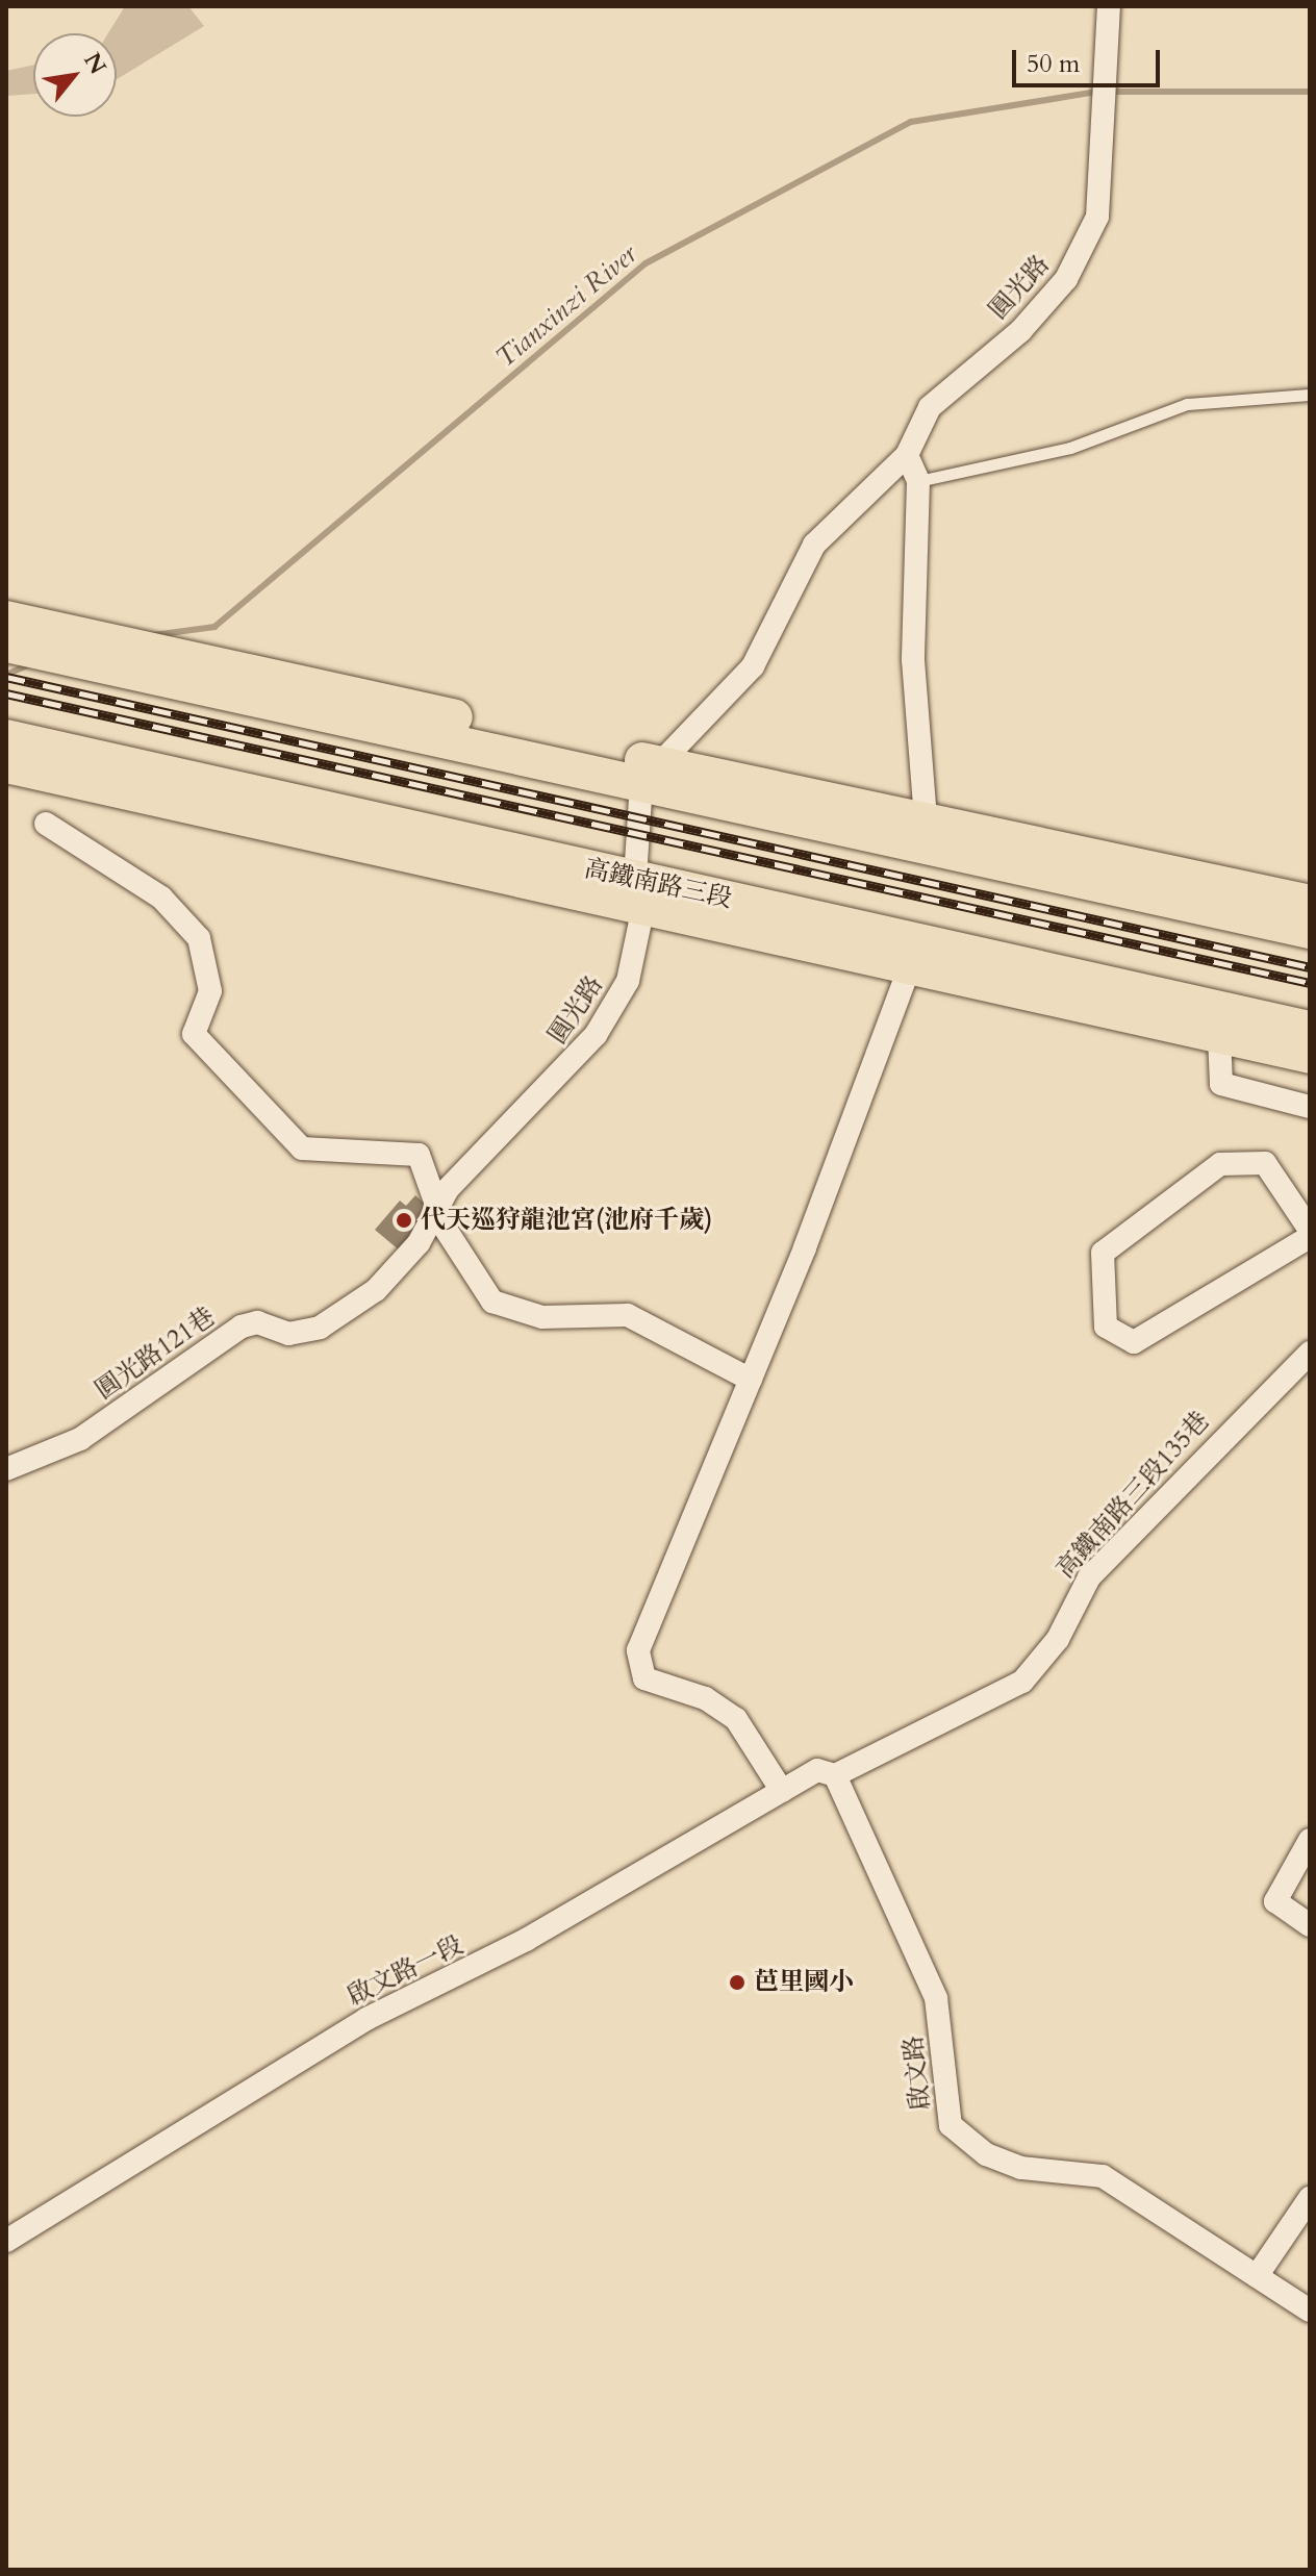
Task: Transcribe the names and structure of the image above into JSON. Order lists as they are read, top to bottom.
{
  "streets": {
    "main road": ["高鐵南路三段"],
    "street": [
      "圓光路",
      "圓光路121巷",
      "高鐵南路三段135巷",
      "啟文路一段",
      "啟文路"
    ]
  },
  "crossings": [
    ["圓光路", "高鐵南路三段"],
    ["圓光路", "圓光路121巷"],
    ["高鐵南路三段135巷", "啟文路一段"],
    ["高鐵南路三段135巷", "啟文路"],
    ["啟文路一段", "啟文路"]
  ],
  "water": ["Tianxinzi River"],
  "places": ["代天巡狩龍池宮(池府千歲)", "芭里國小"],
  "scale_bar": "50 m",
  "north": "top right"
}
